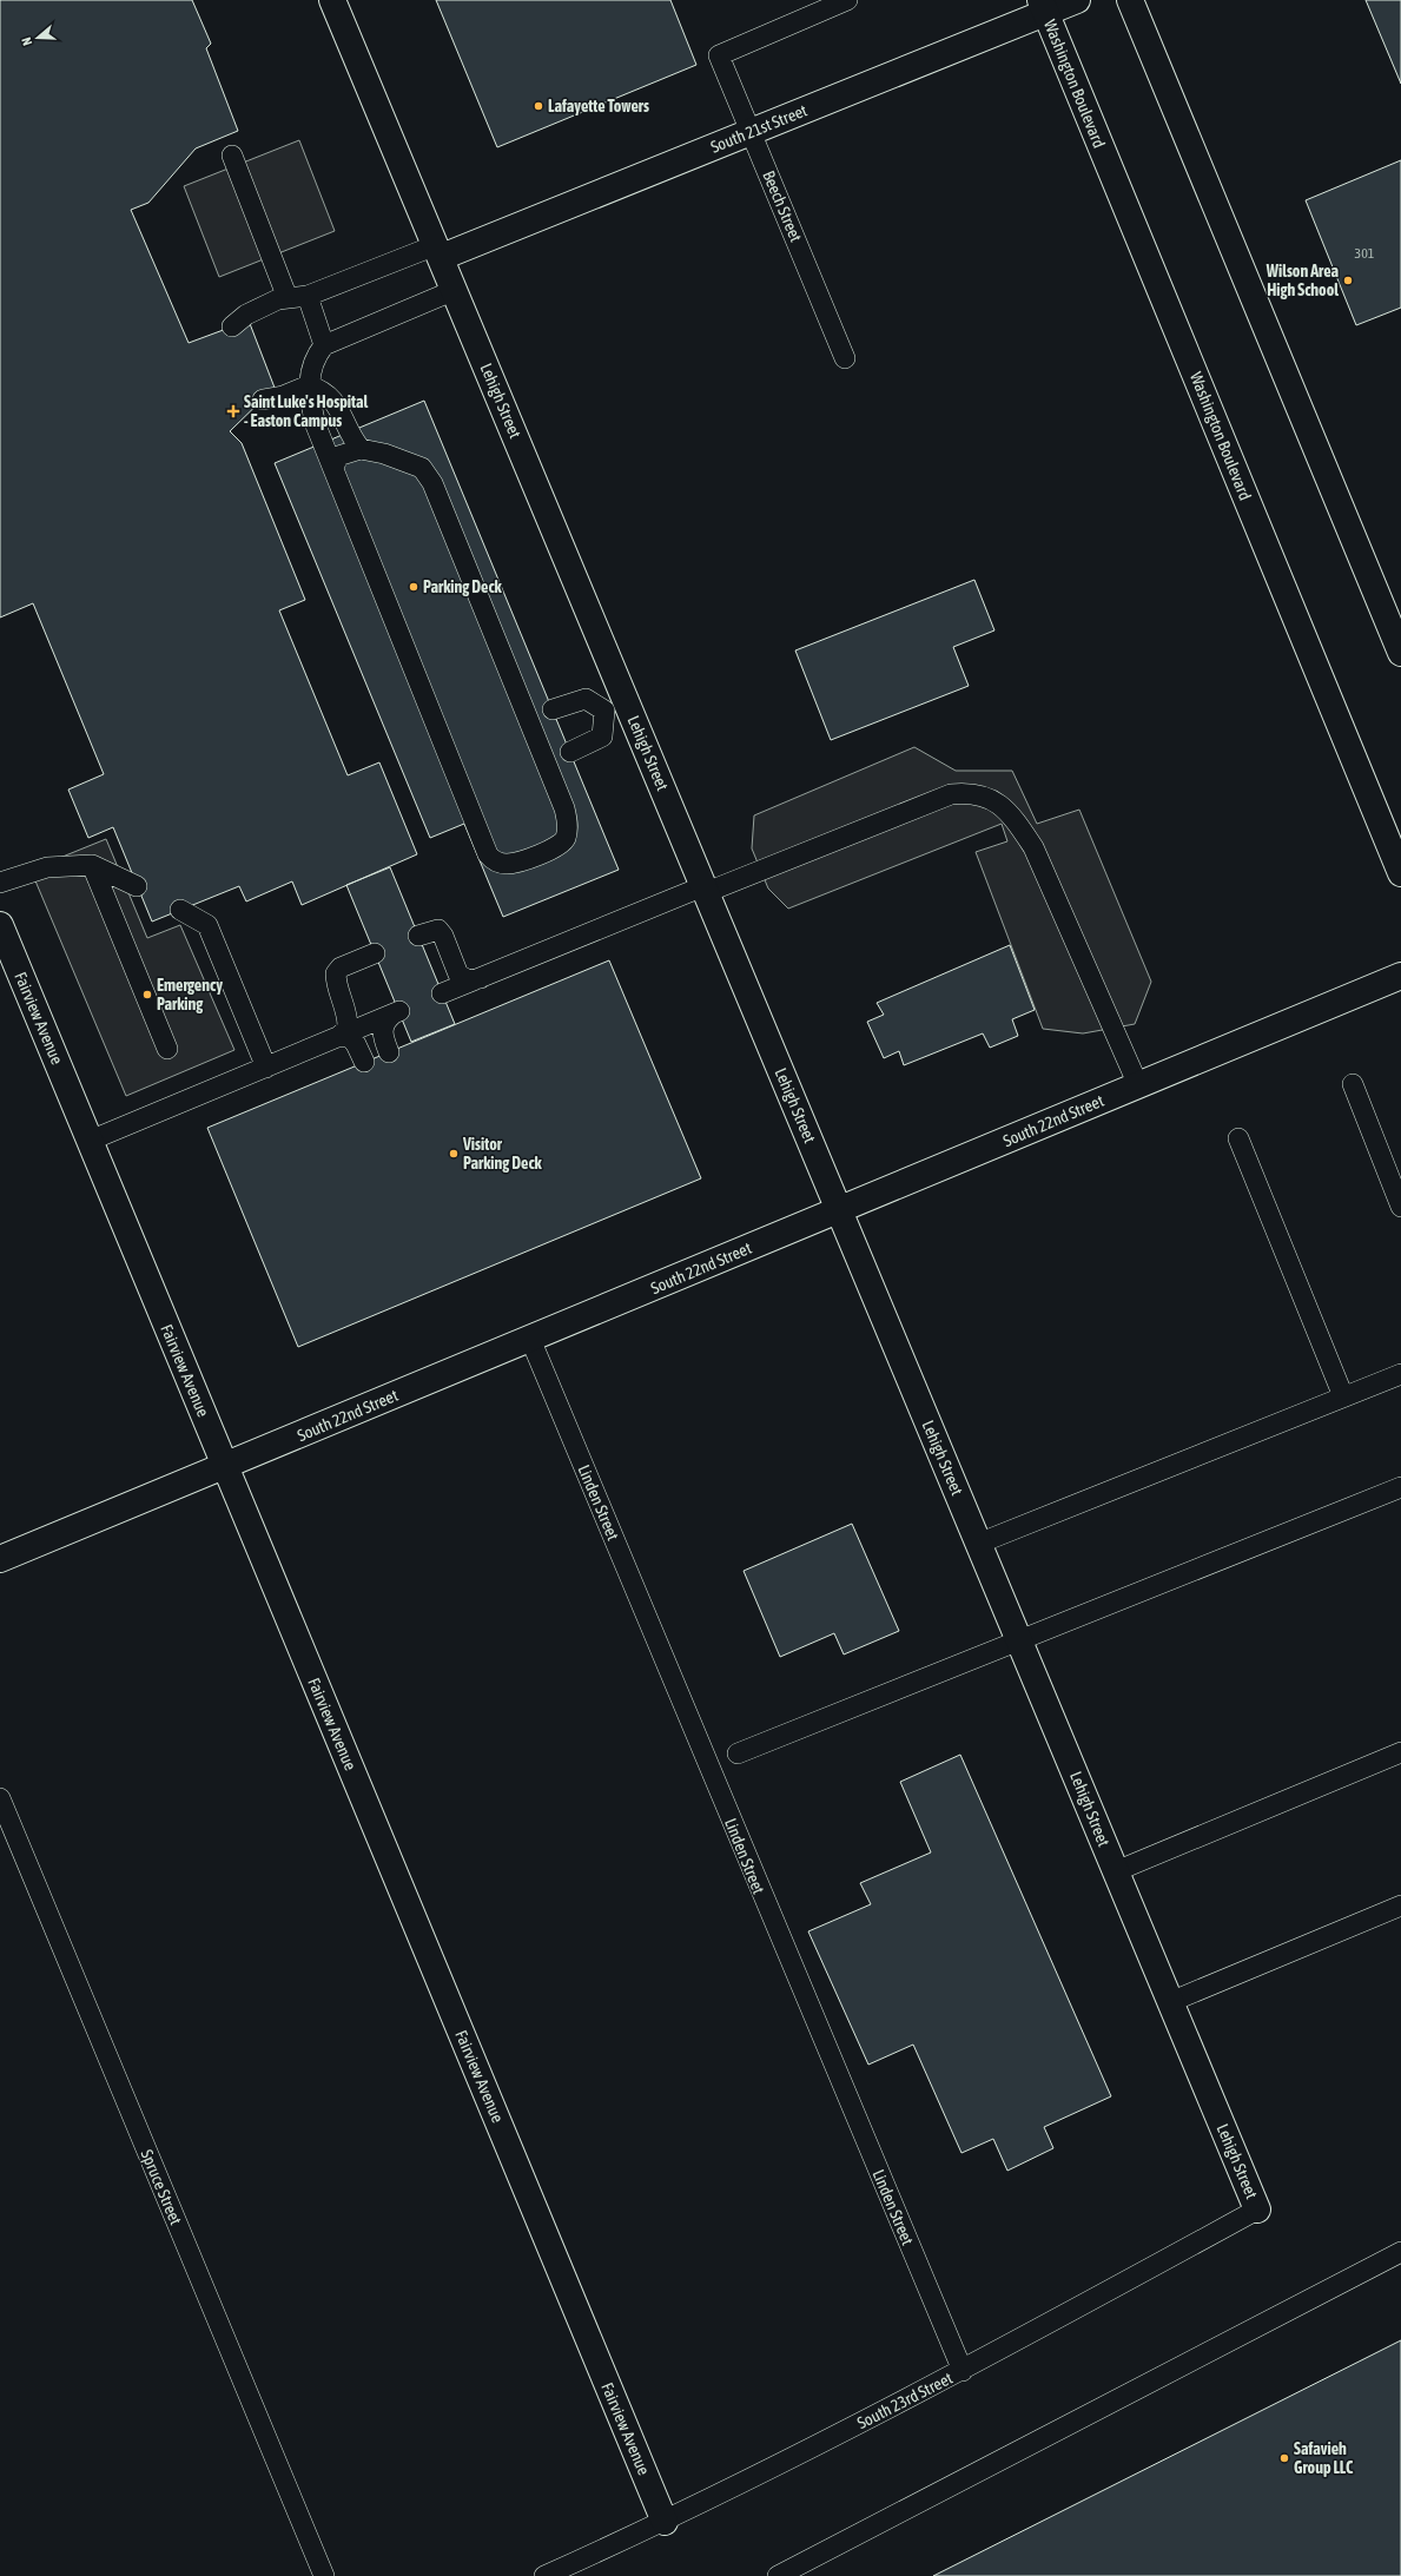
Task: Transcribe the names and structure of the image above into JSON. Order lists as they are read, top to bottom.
{
  "streets": {
    "street": [
      "Washington Boulevard",
      "South 21st Street",
      "Lehigh Street",
      "Fairview Avenue",
      "South 22nd Street"
    ],
    "lane": [
      "Beech Street",
      "Linden Street",
      "Spruce Street",
      "South 23rd Street"
    ]
  },
  "crossings": [
    ["Washington Boulevard", "South 21st Street"],
    ["South 21st Street", "Beech Street"],
    ["South 21st Street", "Lehigh Street"],
    ["Lehigh Street", "South 22nd Street"],
    ["Lehigh Street", "South 23rd Street"],
    ["Fairview Avenue", "South 22nd Street"],
    ["Fairview Avenue", "South 23rd Street"],
    ["South 22nd Street", "Linden Street"],
    ["Linden Street", "South 23rd Street"]
  ],
  "places": {
    "other": [
      "Lafayette Towers",
      "Wilson Area High School",
      "Parking Deck",
      "Emergency Parking",
      "Visitor Parking Deck",
      "Safavieh Group LLC"
    ],
    "health": ["Saint Luke's Hospital - Easton Campus"]
  },
  "house_numbers": ["301"],
  "north": "left"
}
